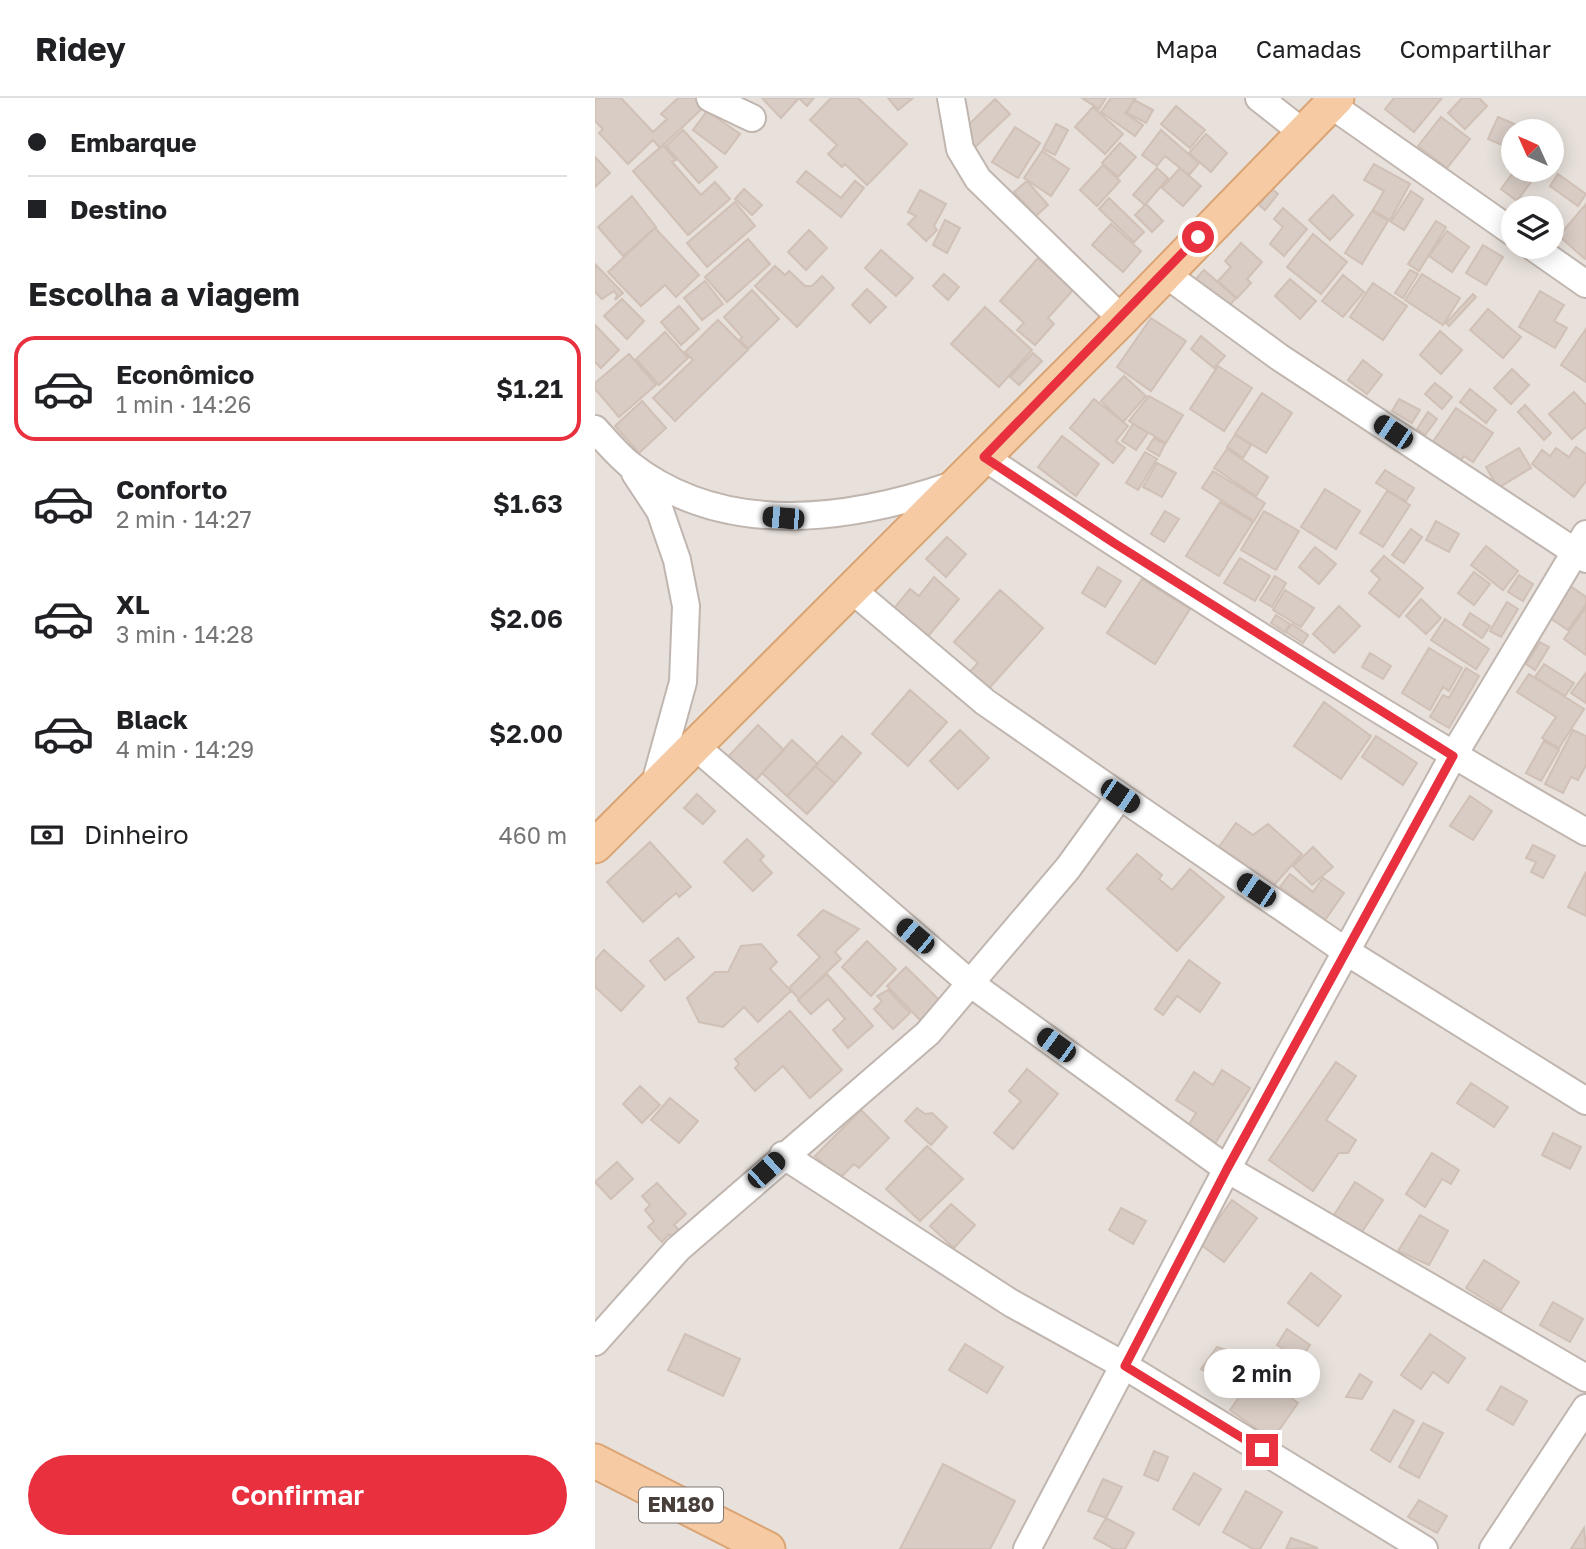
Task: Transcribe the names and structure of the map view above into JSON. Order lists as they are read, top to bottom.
{
  "streets": {
    "main road": ["EN180"]
  },
  "north": "top left",
  "page": {
    "header": "Ridey",
    "nav": ["Mapa", "Camadas", "Compartilhar"],
    "banner": ["Embarque", "Destino"],
    "heading": "Escolha a viagem",
    "list": [
      {
        "name": "Econômico",
        "note": "1 min · 14:26",
        "value": "$1.21"
      },
      {
        "name": "Conforto",
        "note": "2 min · 14:27",
        "value": "$1.63"
      },
      {
        "name": "XL",
        "note": "3 min · 14:28",
        "value": "$2.06"
      },
      {
        "name": "Black",
        "note": "4 min · 14:29",
        "value": "$2.00"
      }
    ],
    "pay": ["Dinheiro", "460 m"],
    "bubble": "2 min",
    "buttons": "Confirmar"
  }
}
